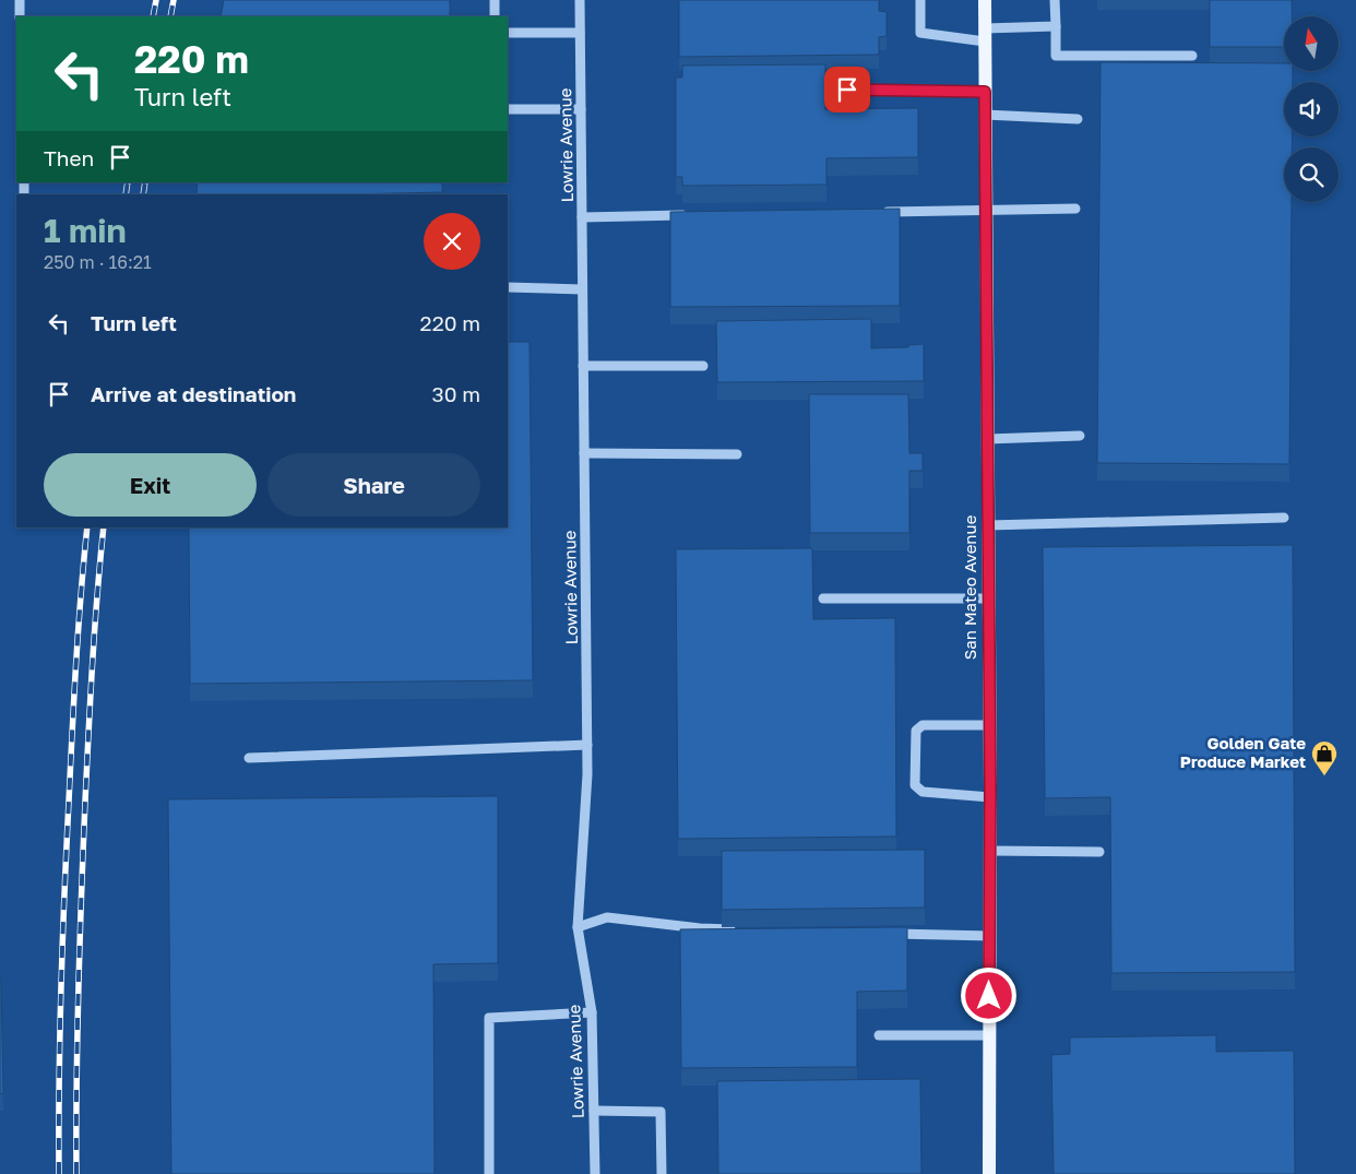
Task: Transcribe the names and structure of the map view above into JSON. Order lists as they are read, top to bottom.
{
  "streets": {
    "main road": ["San Mateo Avenue"],
    "street": ["Lowrie Avenue"]
  },
  "places": {
    "shop": ["Golden Gate Produce Market"]
  },
  "north": "top",
  "page": {
    "turn": ["220 m", "Turn left"],
    "then": "Then",
    "heading": ["1 min", "250 m · 16:21"],
    "list": [
      {
        "name": "Turn left",
        "value": "220 m"
      },
      {
        "name": "Arrive at destination",
        "value": "30 m"
      }
    ],
    "buttons": ["Exit", "Share"]
  }
}
